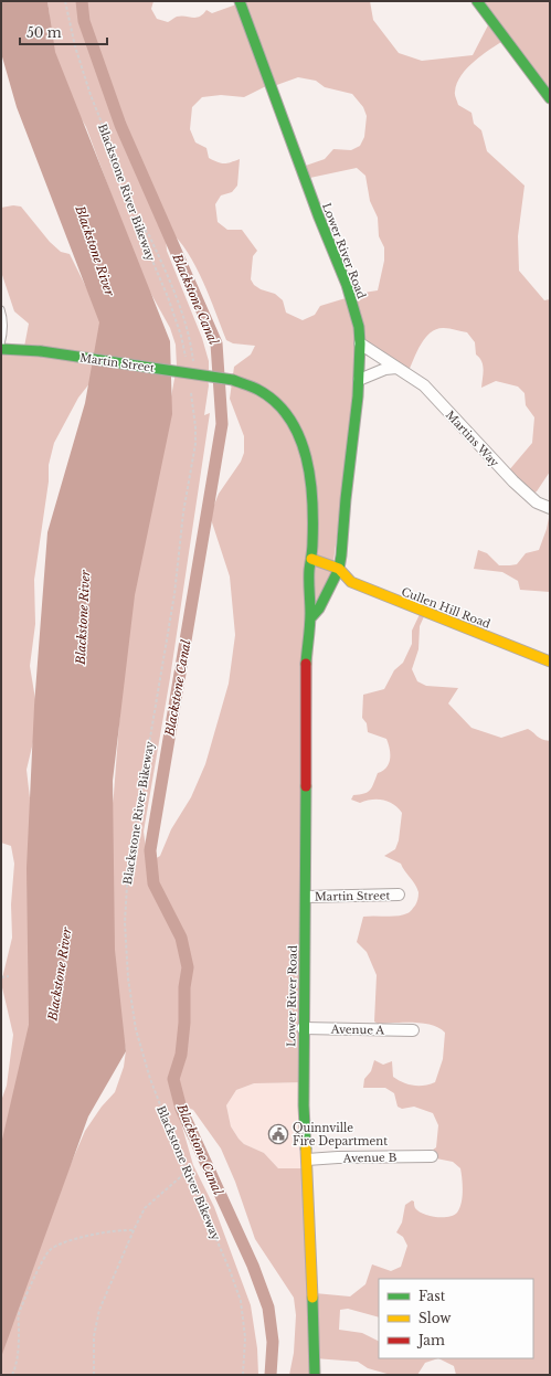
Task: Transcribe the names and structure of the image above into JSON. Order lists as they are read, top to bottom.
{
  "streets": {
    "street": [
      "Lower River Road",
      "Martin Street",
      "Martins Way",
      "Cullen Hill Road",
      "Avenue A",
      "Avenue B"
    ],
    "path": ["Blackstone River Bikeway"]
  },
  "crossings": [
    ["Lower River Road", "Martin Street"],
    ["Lower River Road", "Martins Way"],
    ["Lower River Road", "Cullen Hill Road"],
    ["Lower River Road", "Avenue A"],
    ["Lower River Road", "Avenue B"]
  ],
  "water": ["Blackstone River", "Blackstone Canal"],
  "places": {
    "public building": ["Quinnville Fire Department"]
  },
  "legend": ["Fast", "Slow", "Jam"],
  "scale_bar": "50 m"
}
